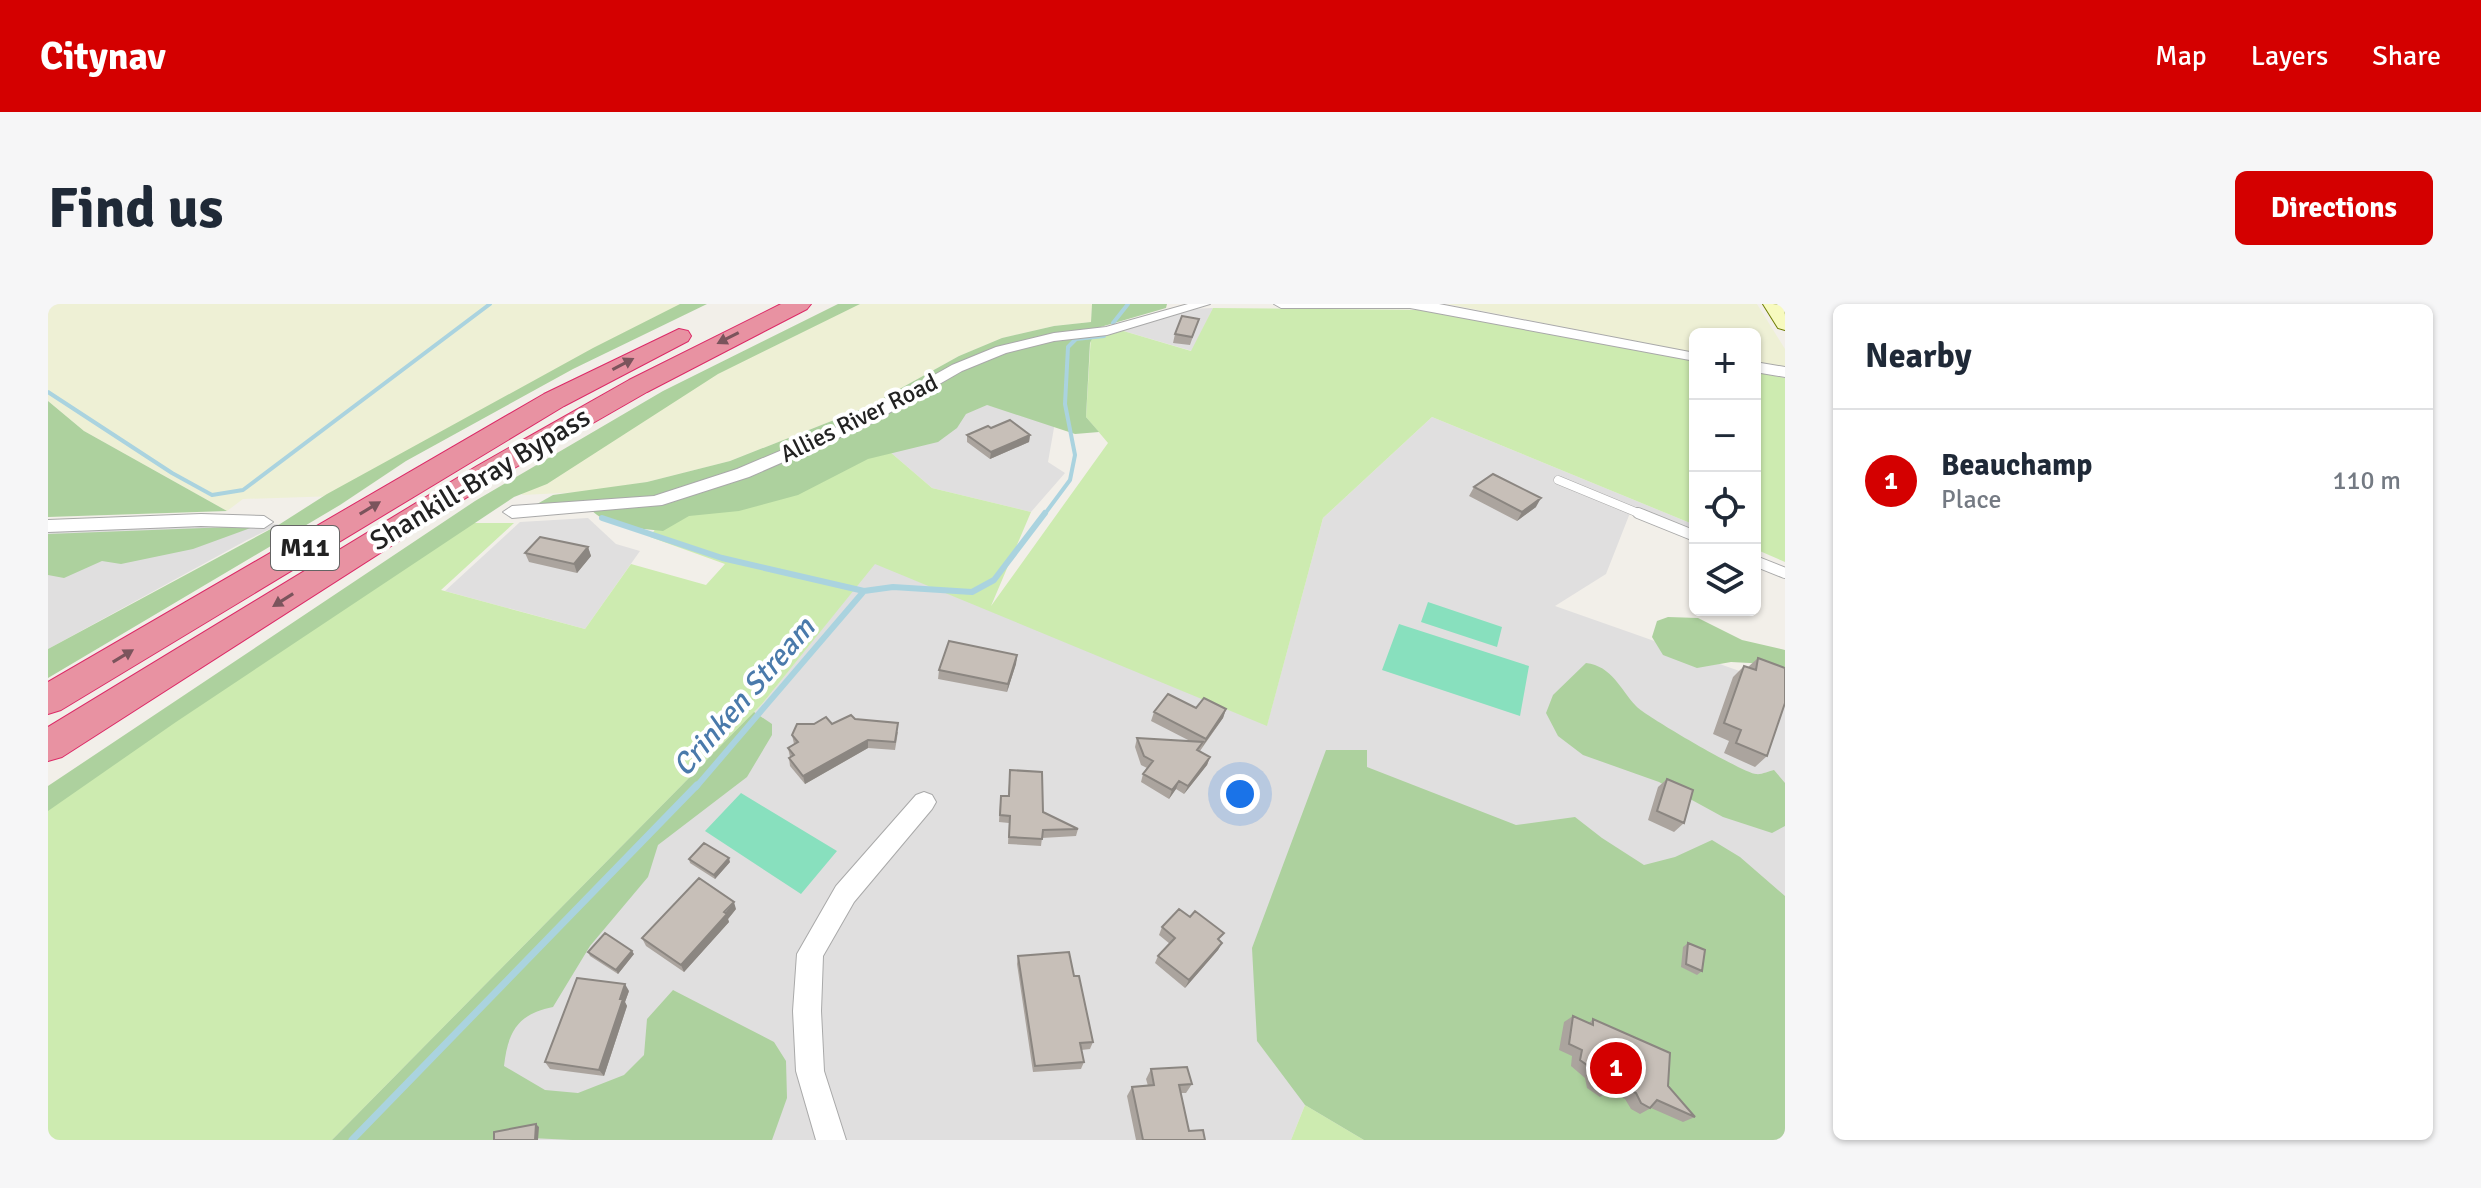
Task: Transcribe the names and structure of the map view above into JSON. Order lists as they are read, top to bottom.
{
  "streets": {
    "highway": ["Shankill-Bray Bypass", "M11"],
    "street": ["Allies River Road"]
  },
  "water": ["Crinken Stream"],
  "page": {
    "header": "Citynav",
    "nav": ["Map", "Layers", "Share"],
    "buttons": "Directions",
    "title": "Find us",
    "heading": "Nearby",
    "map_buttons": ["+", "−"],
    "list": [
      {
        "mark": "1",
        "name": "Beauchamp",
        "note": "Place",
        "value": "110 m"
      }
    ],
    "pins": "1"
  }
}
